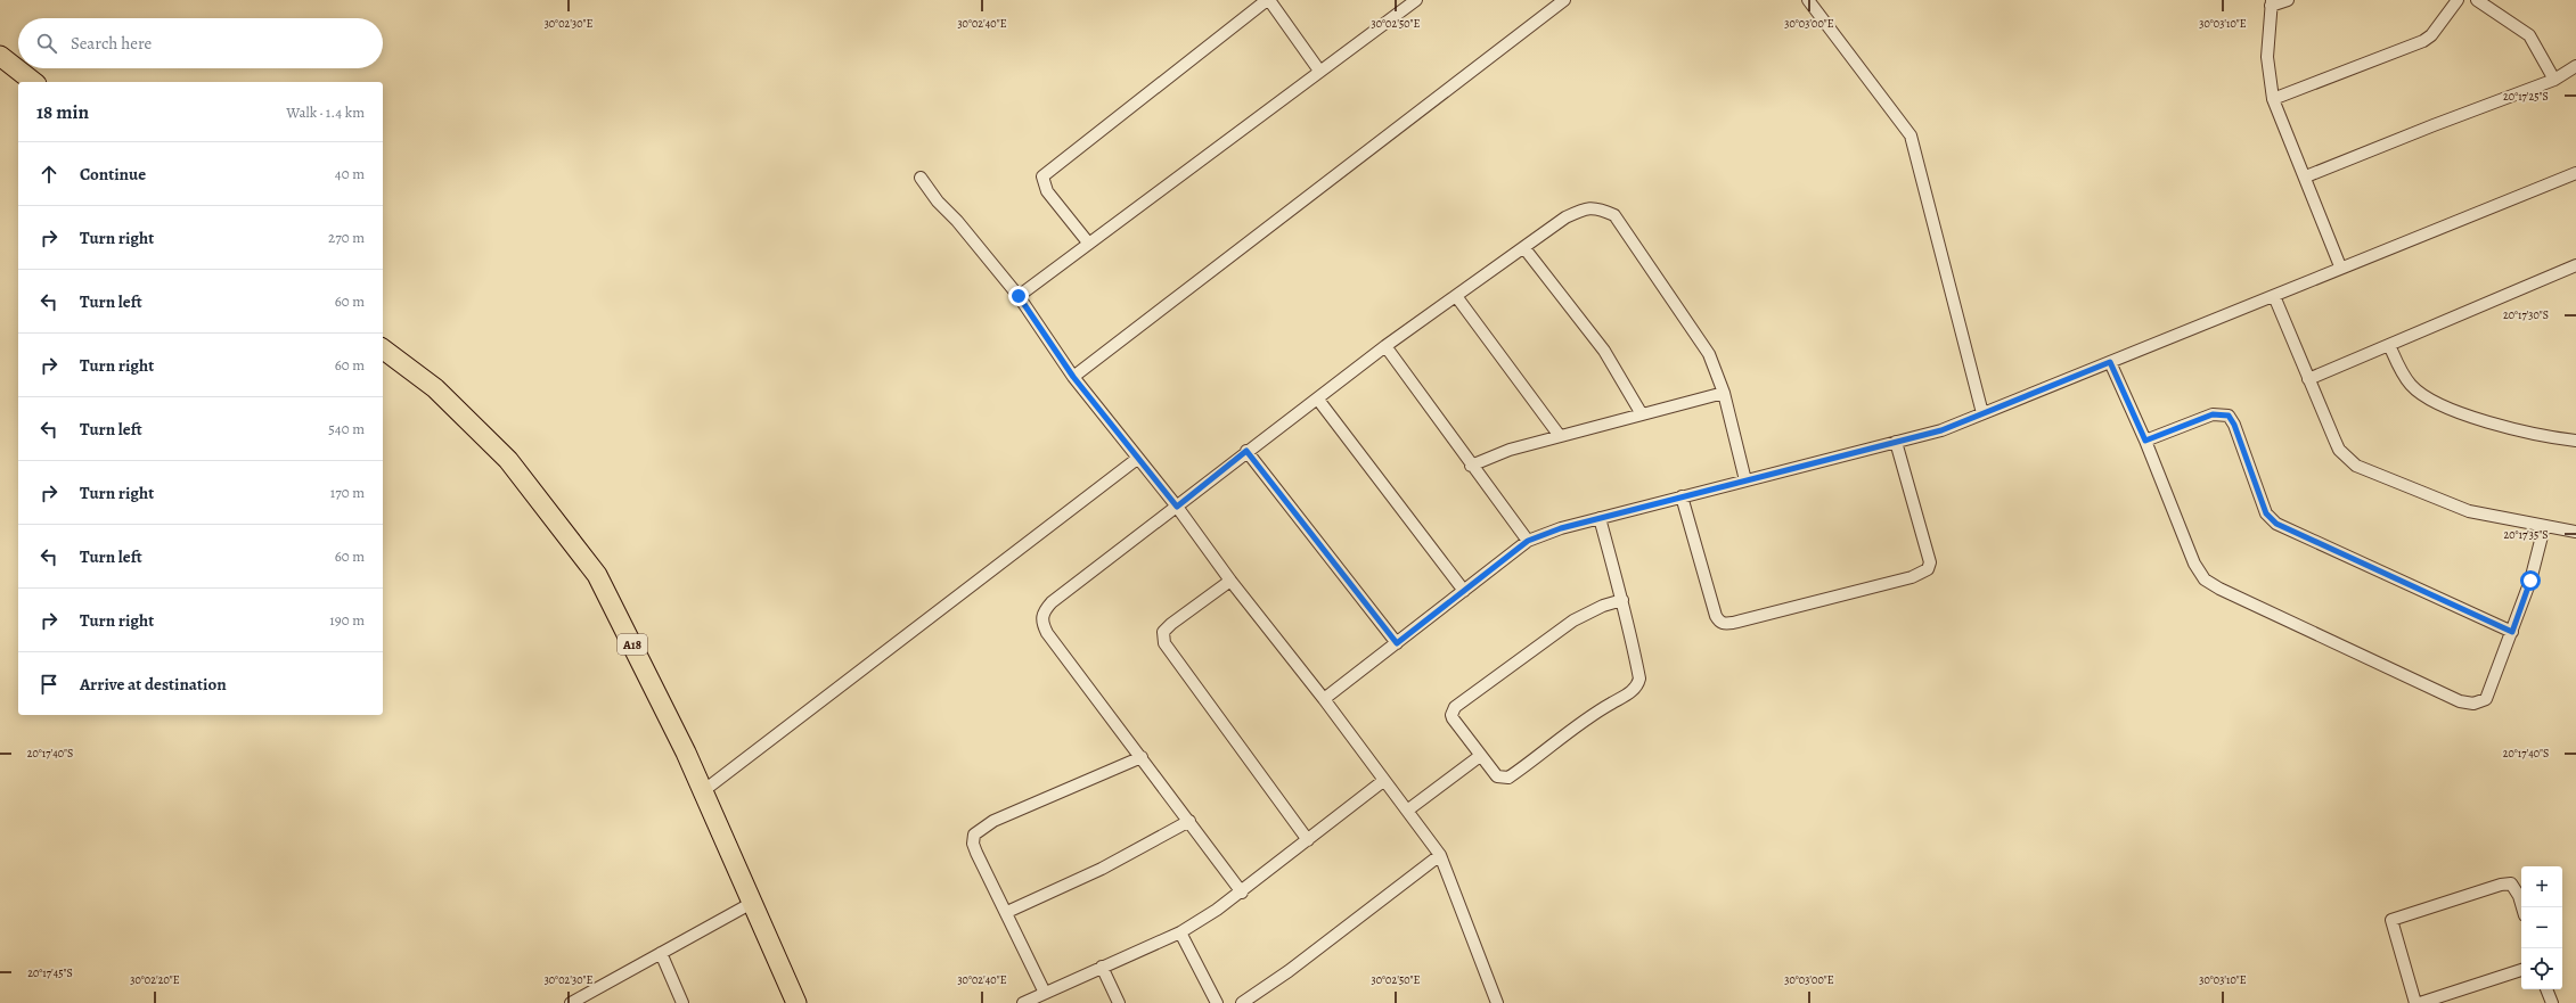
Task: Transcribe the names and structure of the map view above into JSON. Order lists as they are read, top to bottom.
{
  "streets": {
    "highway": ["A18"]
  },
  "page": {
    "search": "Search here",
    "heading": ["18 min", "Walk · 1.4 km"],
    "list": [
      ["Continue", "40 m"],
      ["Turn right", "270 m"],
      ["Turn left", "60 m"],
      ["Turn right", "60 m"],
      ["Turn left", "540 m"],
      ["Turn right", "170 m"],
      ["Turn left", "60 m"],
      ["Turn right", "190 m"],
      "Arrive at destination"
    ],
    "map_buttons": ["+", "−"]
  },
  "coordinates": [
    "30°02'30\"E",
    "30°02'40\"E",
    "30°02'50\"E",
    "30°03'00\"E",
    "30°03'10\"E",
    "20°17'25\"S",
    "20°17'30\"S",
    "20°17'35\"S",
    "20°17'40\"S",
    "20°17'45\"S",
    "30°02'20\"E"
  ]
}
